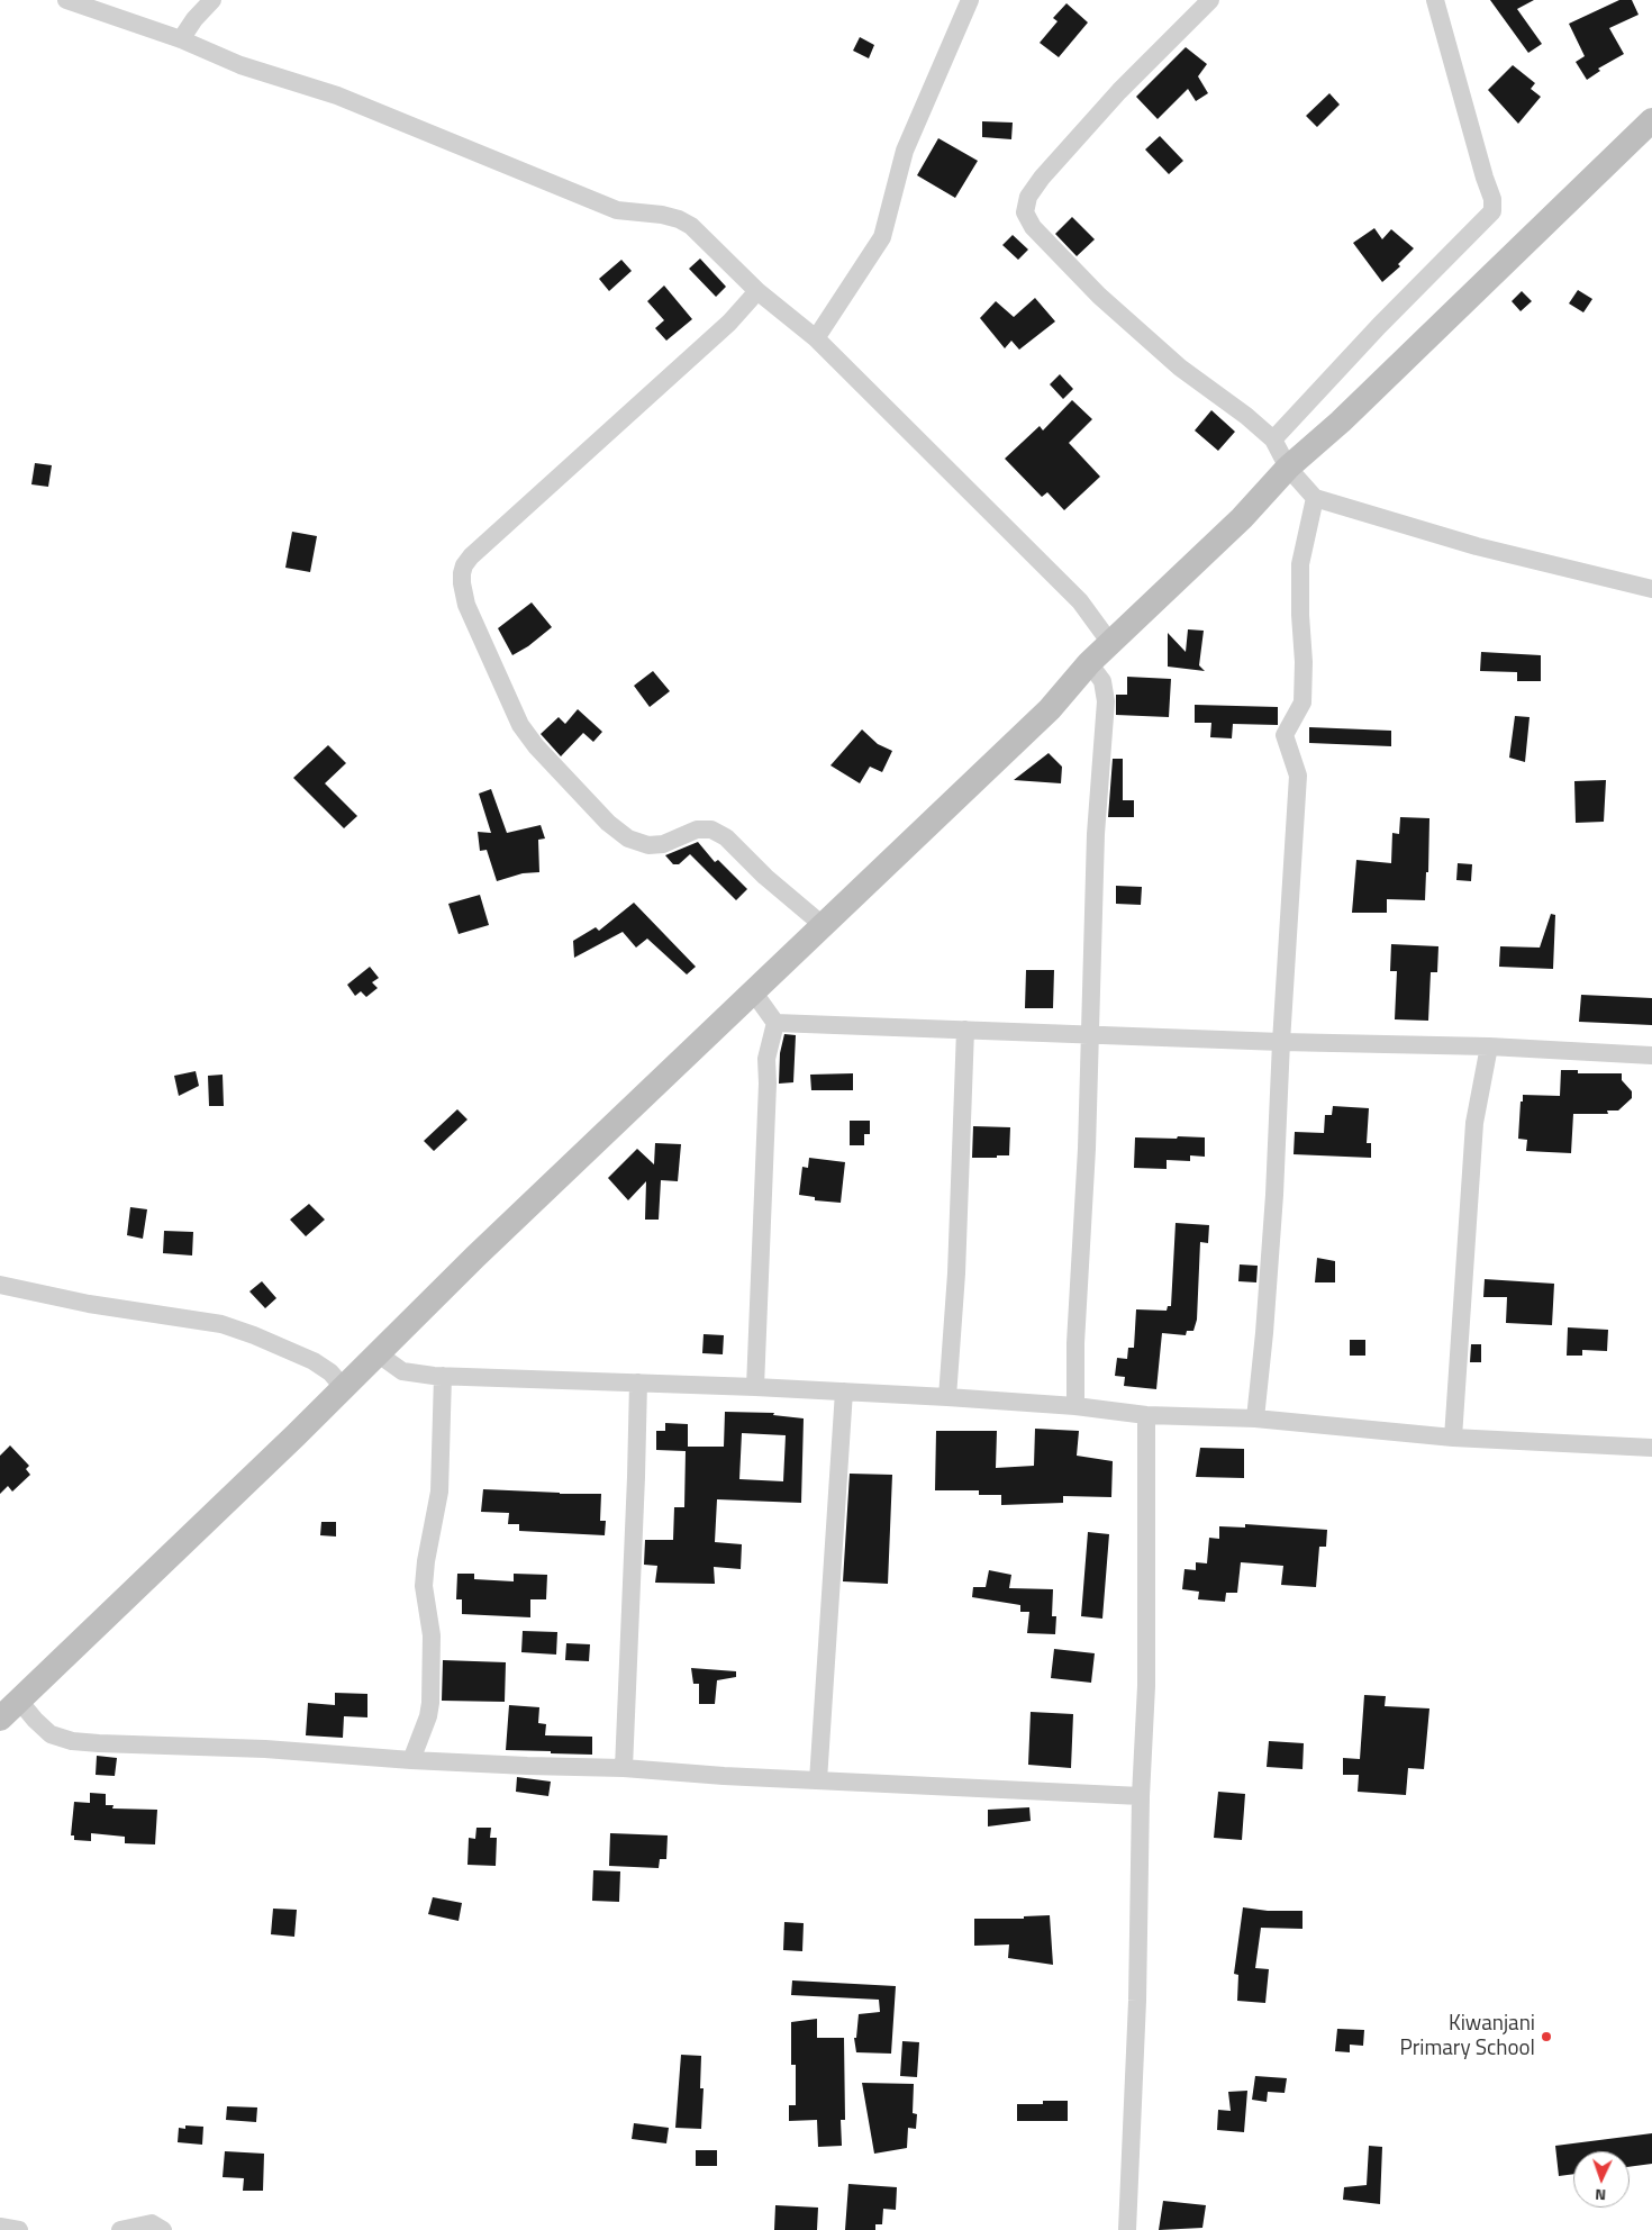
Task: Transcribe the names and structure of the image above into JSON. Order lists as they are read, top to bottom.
{
  "places": ["Kiwanjani Primary School"],
  "north": "bottom"
}
